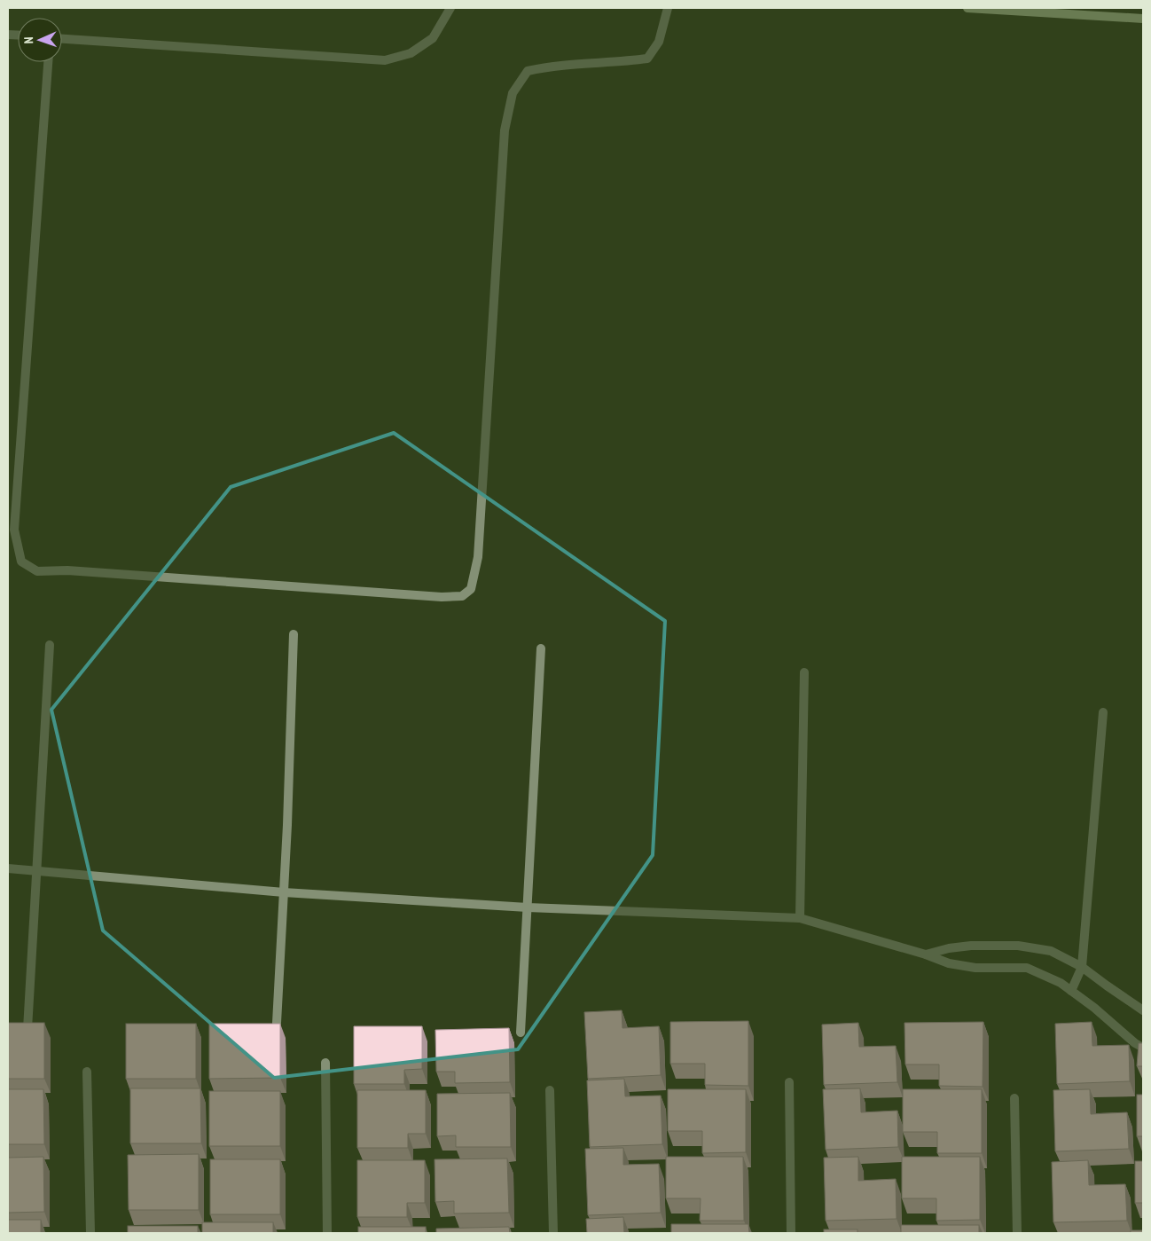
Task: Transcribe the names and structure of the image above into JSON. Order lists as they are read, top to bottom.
{
  "north": "left"
}
